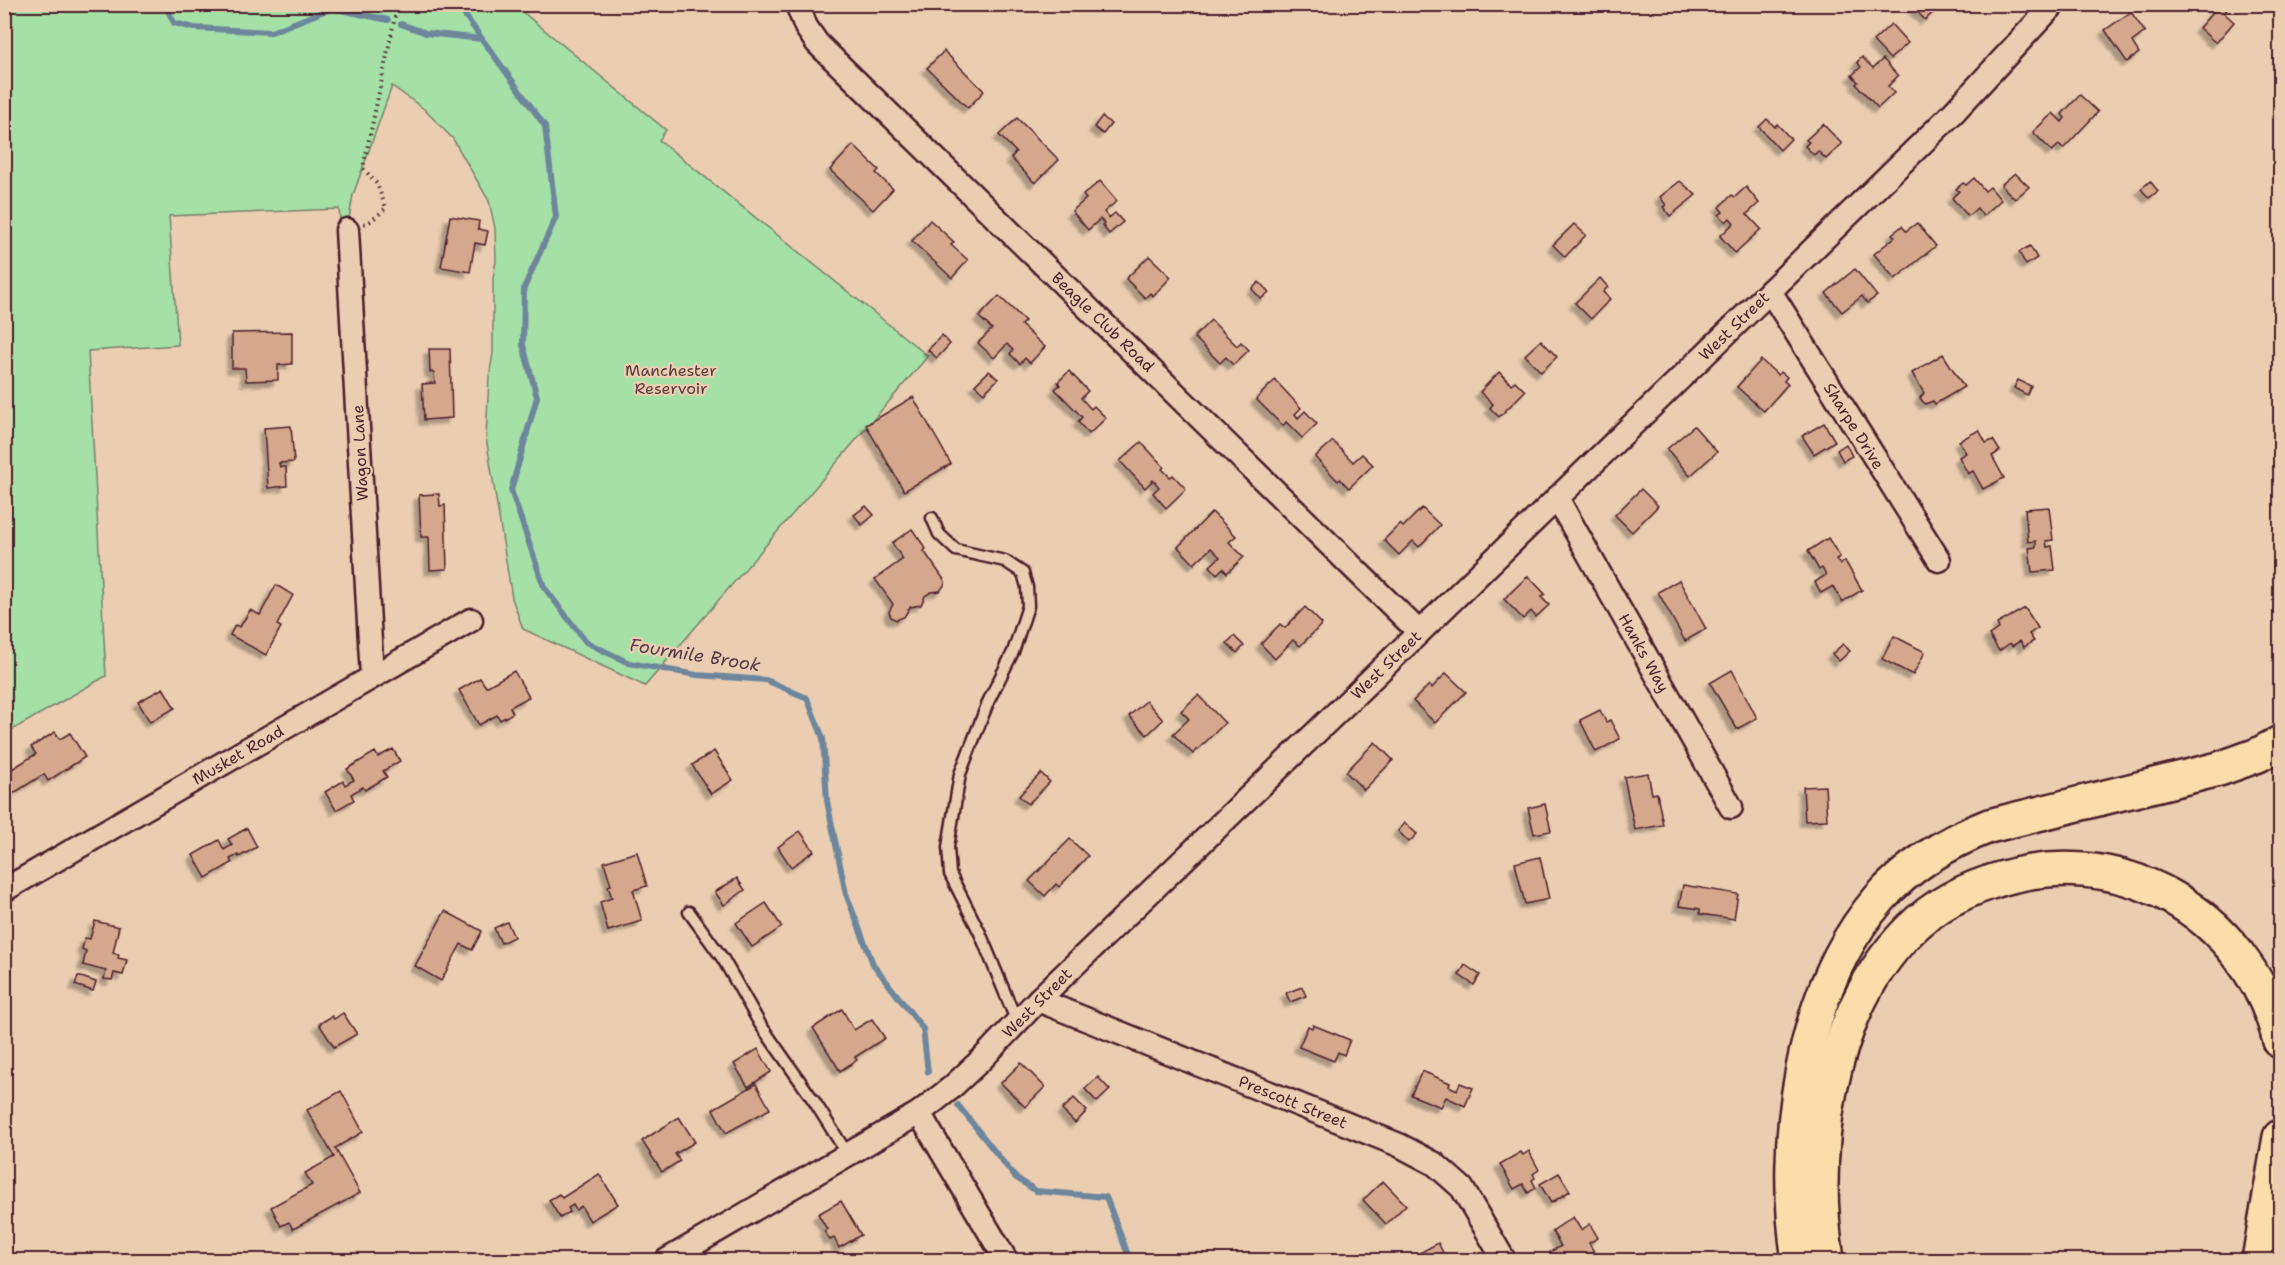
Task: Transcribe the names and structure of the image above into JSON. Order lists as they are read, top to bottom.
{
  "streets": {
    "street": [
      "Beagle Club Road",
      "West Street",
      "Sharpe Drive",
      "Wagon Lane",
      "Hanks Way",
      "Musket Road",
      "Prescott Street"
    ]
  },
  "crossings": [
    ["Beagle Club Road", "West Street"],
    ["West Street", "Sharpe Drive"],
    ["West Street", "Hanks Way"],
    ["West Street", "Prescott Street"],
    ["Wagon Lane", "Musket Road"]
  ],
  "water": ["Fourmile Brook"],
  "parks": ["Manchester Reservoir"]
}
